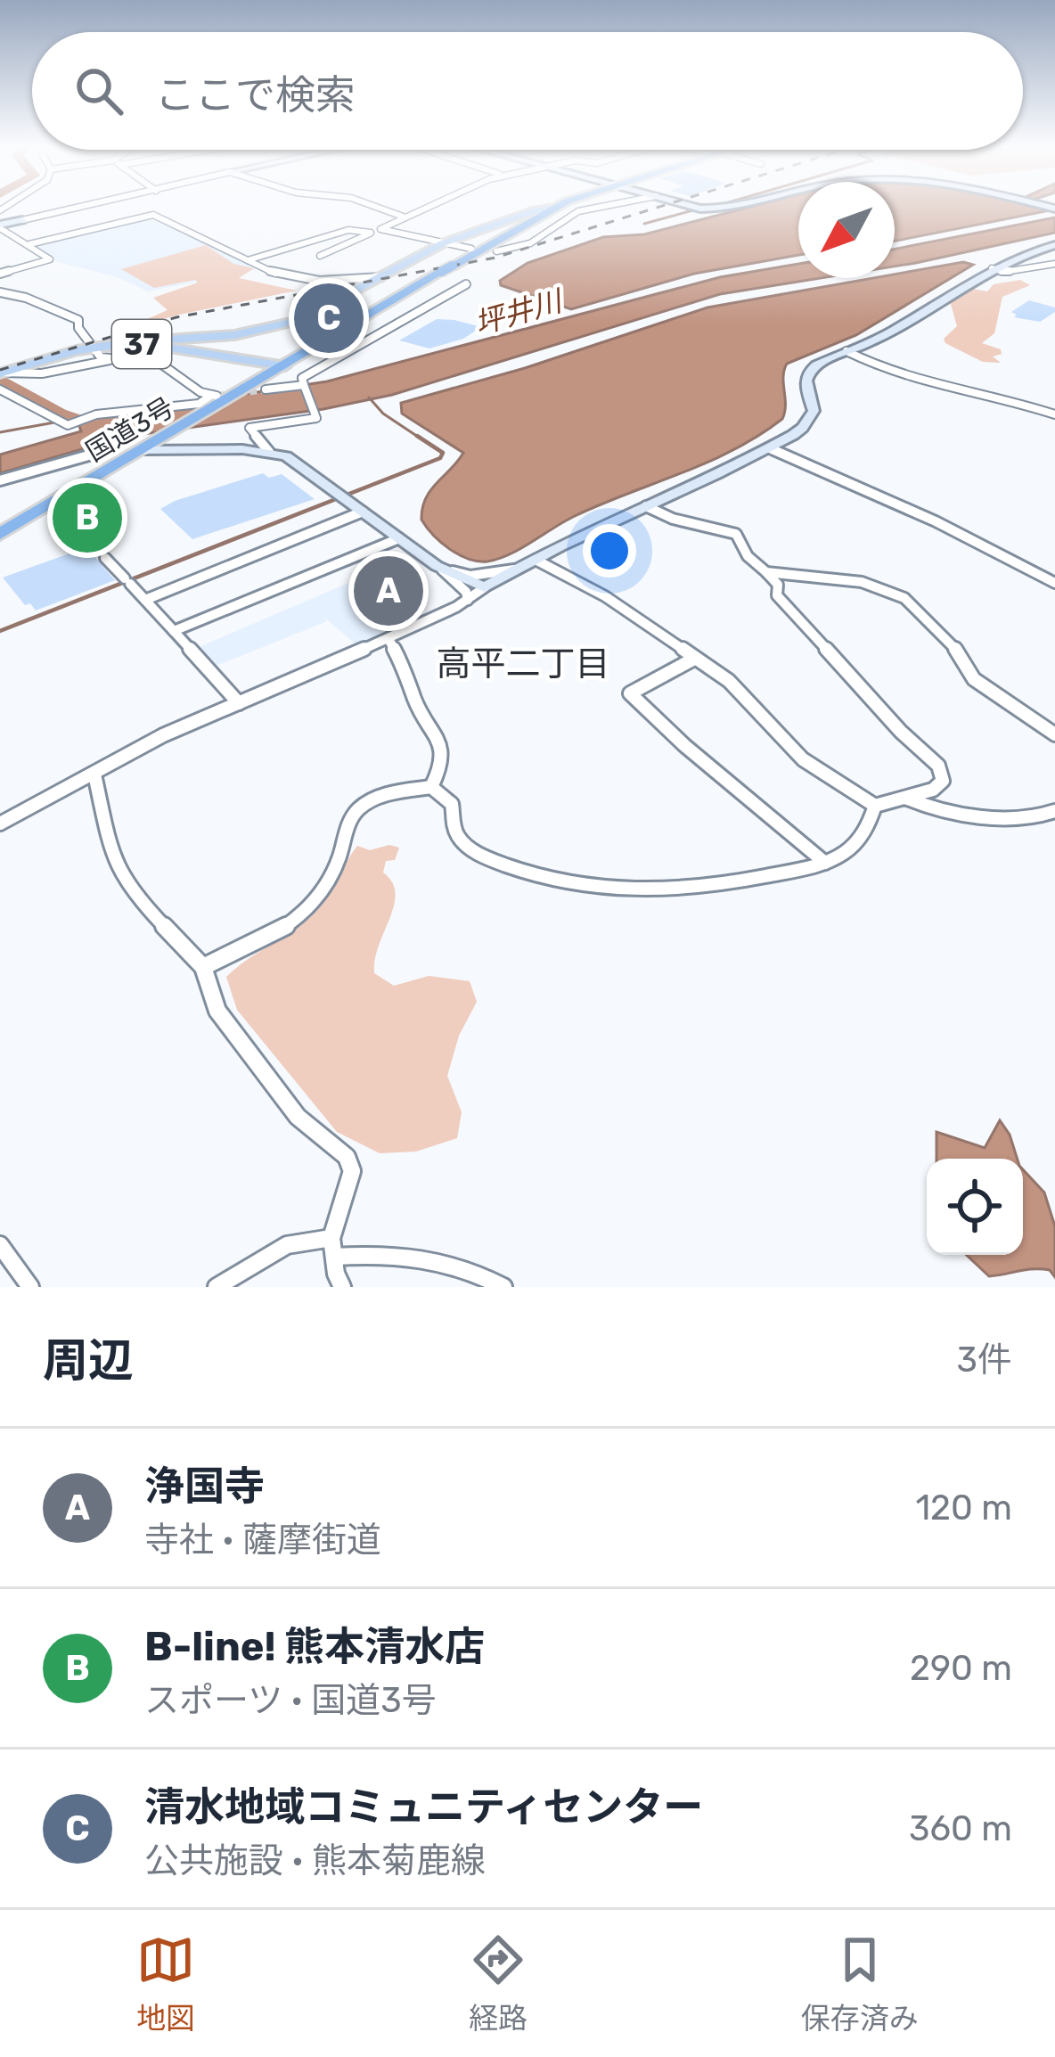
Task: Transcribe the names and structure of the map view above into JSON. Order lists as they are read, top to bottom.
{
  "streets": {
    "highway": ["国道3号"],
    "main road": ["37"]
  },
  "crossings": [
    ["37", "国道3号"]
  ],
  "districts": ["高平二丁目"],
  "water": ["坪井川"],
  "north": "bottom left",
  "page": {
    "search": "ここで検索",
    "pins": ["C", "B", "A"],
    "heading": ["周辺", "3件"],
    "list": [
      {
        "mark": "A",
        "name": "浄国寺",
        "note": "寺社 · 薩摩街道",
        "value": "120 m"
      },
      {
        "mark": "B",
        "name": "B-line! 熊本清水店",
        "note": "スポーツ · 国道3号",
        "value": "290 m"
      },
      {
        "mark": "C",
        "name": "清水地域コミュニティセンター",
        "note": "公共施設 · 熊本菊鹿線",
        "value": "360 m"
      }
    ],
    "nav": ["地図", "経路", "保存済み"]
  }
}
